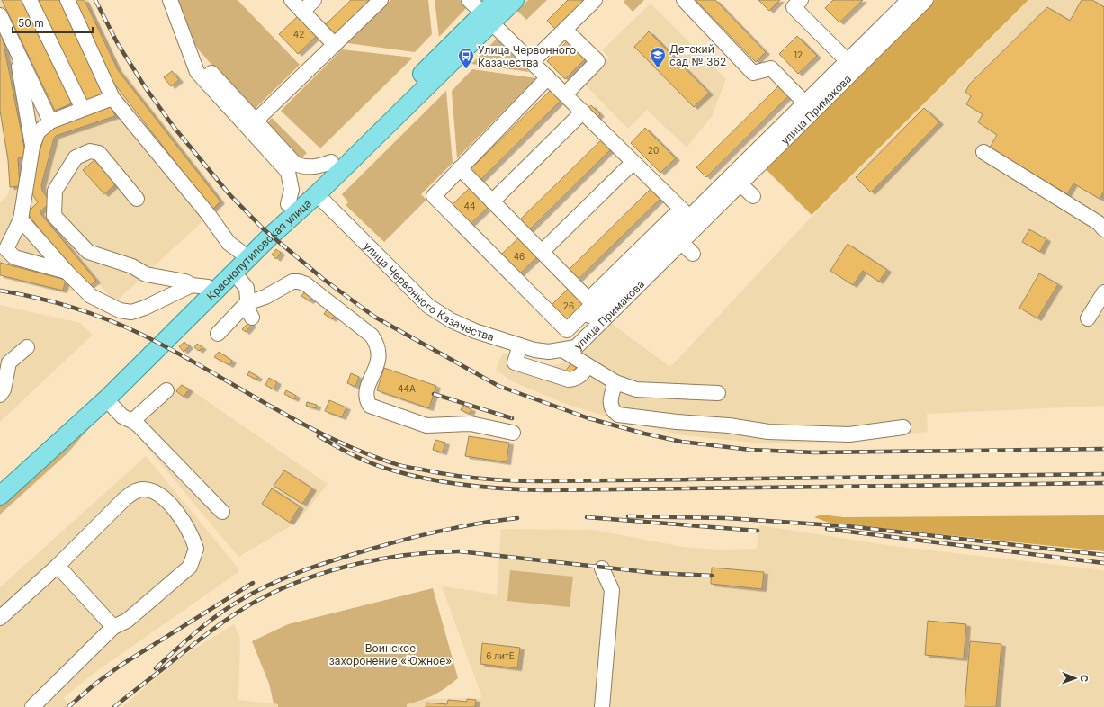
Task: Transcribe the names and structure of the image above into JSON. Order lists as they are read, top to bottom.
{
  "streets": {
    "main road": ["Краснопутиловская улица"],
    "street": ["улица Примакова", "улица Червонного Казачества"]
  },
  "crossings": [
    ["улица Примакова", "улица Червонного Казачества"],
    ["Краснопутиловская улица", "улица Червонного Казачества"]
  ],
  "parks": ["Воинское захоронение «Южное»"],
  "places": {
    "school or university": ["Детский сад № 362"],
    "bus stop": ["Улица Червонного Казачества"]
  },
  "house_numbers": [
    "42",
    "12",
    "20",
    "44",
    "46",
    "26",
    "44А",
    "6 литЕ"
  ],
  "scale_bar": "50 m",
  "north": "right"
}
